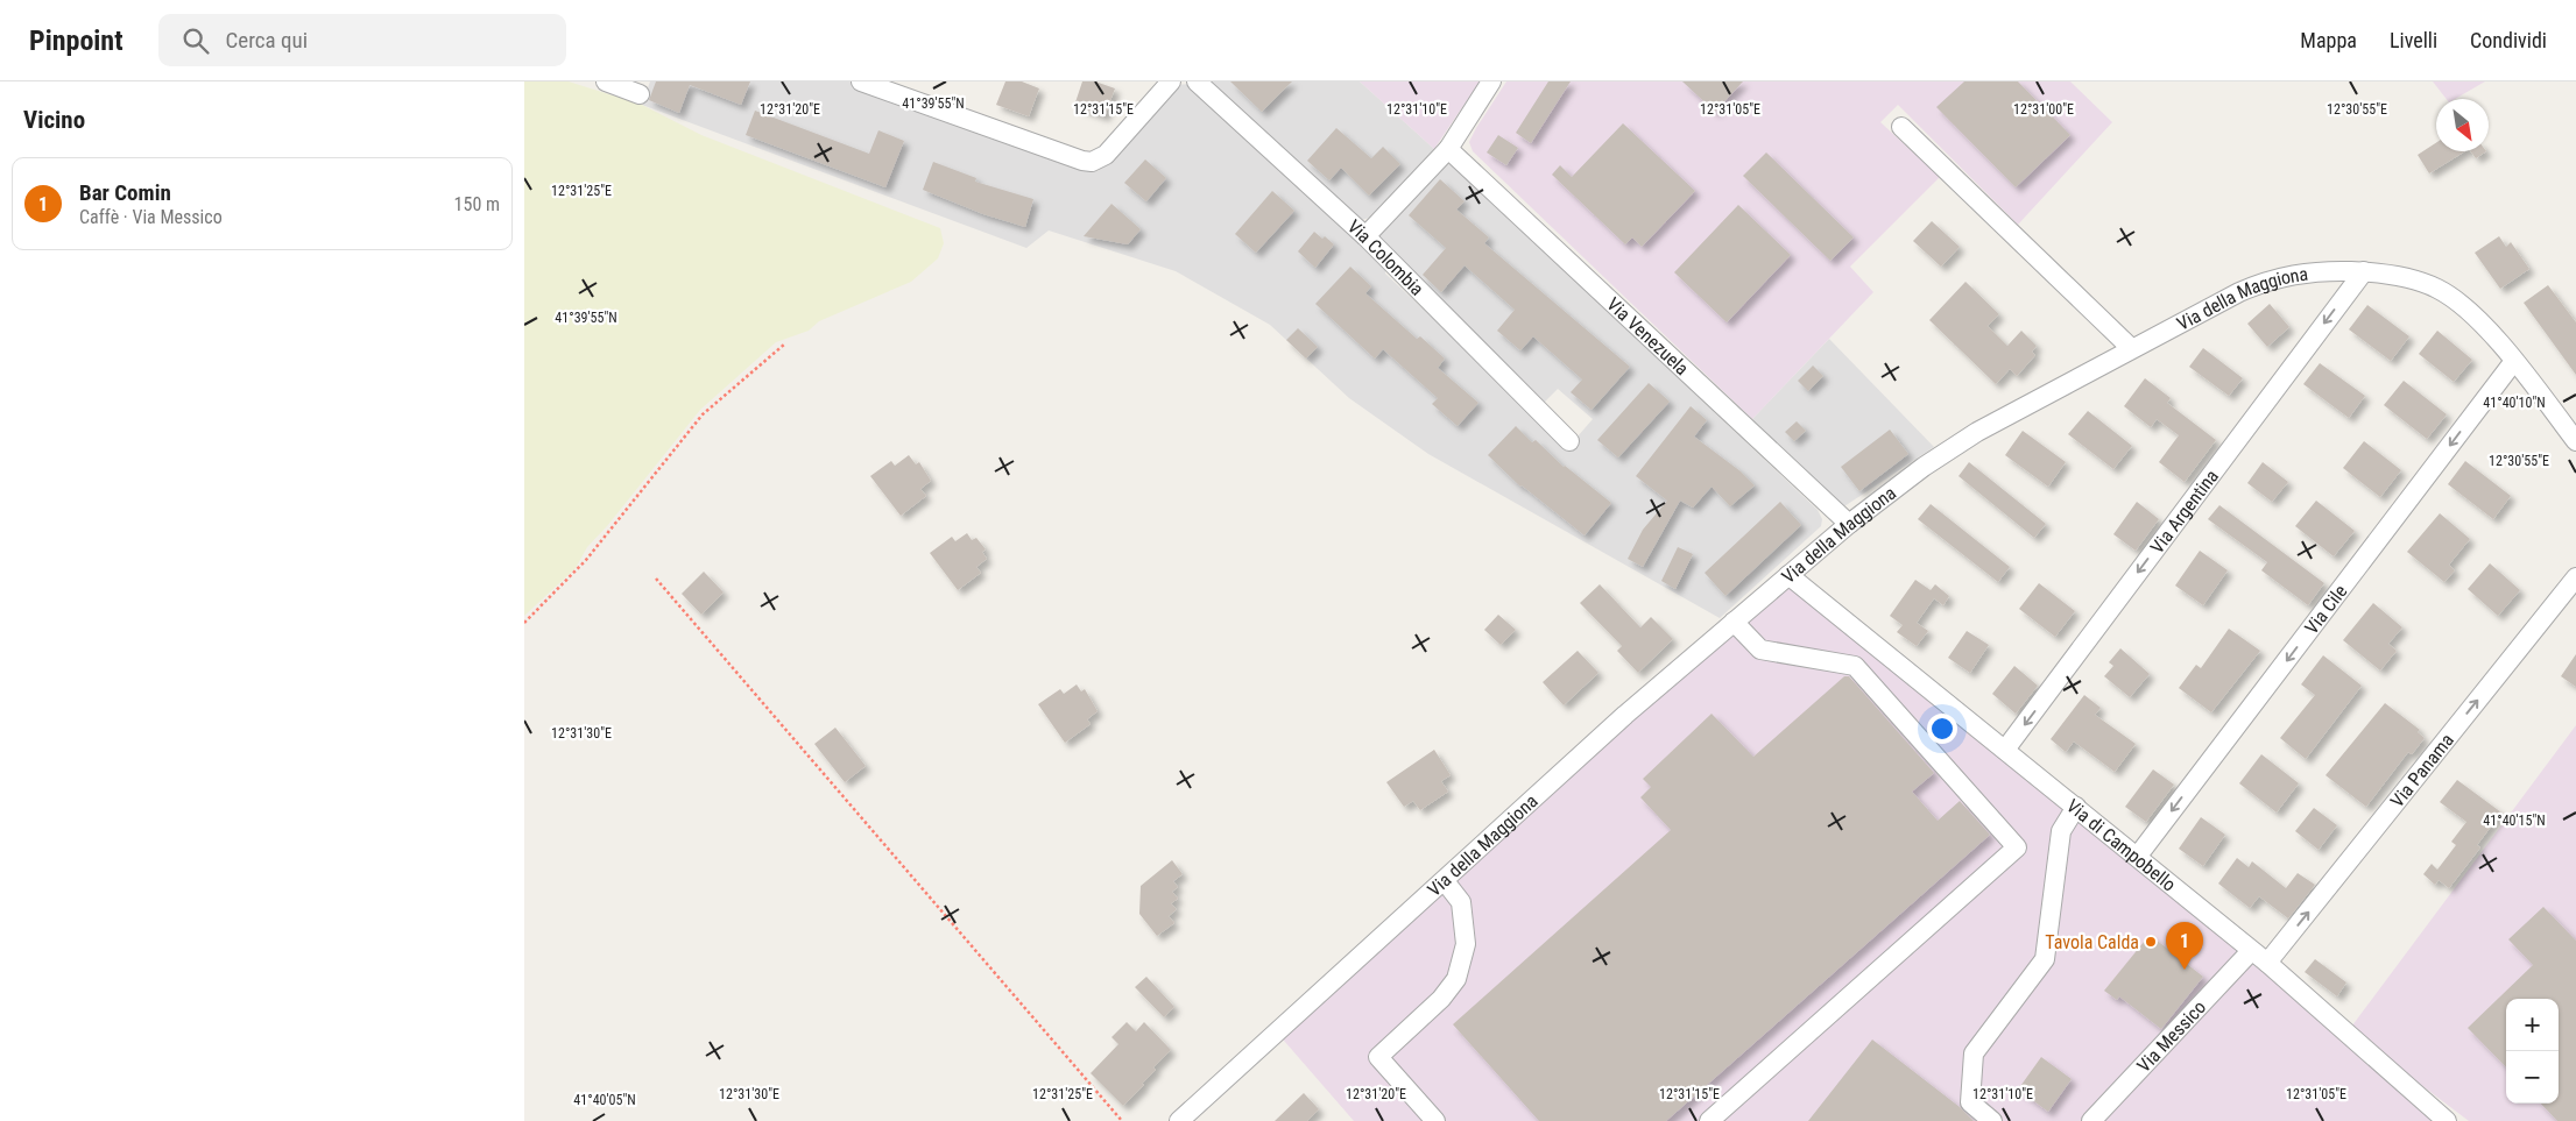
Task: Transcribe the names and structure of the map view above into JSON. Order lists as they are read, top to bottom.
{
  "streets": {
    "street": [
      "Via Colombia",
      "Via della Maggiona",
      "Via Venezuela",
      "Via Argentina",
      "Via Cile",
      "Via Panama",
      "Via di Campobello",
      "Via Messico"
    ]
  },
  "crossings": [
    ["Via della Maggiona", "Via Venezuela"],
    ["Via della Maggiona", "Via Argentina"],
    ["Via della Maggiona", "Via Cile"],
    ["Via della Maggiona", "Via di Campobello"],
    ["Via Argentina", "Via di Campobello"],
    ["Via Cile", "Via di Campobello"],
    ["Via Panama", "Via di Campobello"],
    ["Via di Campobello", "Via Messico"]
  ],
  "one_way": ["Via Argentina", "Via Cile", "Via Panama"],
  "places": ["Tavola Calda"],
  "north": "bottom right",
  "page": {
    "header": "Pinpoint",
    "search": "Cerca qui",
    "nav": ["Mappa", "Livelli", "Condividi"],
    "heading": "Vicino",
    "list": [
      {
        "mark": "1",
        "name": "Bar Comin",
        "note": "Caffè · Via Messico",
        "value": "150 m"
      }
    ],
    "pins": "1",
    "map_buttons": ["+", "−"]
  },
  "coordinates": [
    "41°39'55\"N",
    "12°31'00\"E",
    "12°30'55\"E",
    "12°31'20\"E",
    "12°31'15\"E",
    "12°31'10\"E",
    "12°31'05\"E",
    "12°31'25\"E",
    "41°40'10\"N",
    "12°31'30\"E",
    "41°40'15\"N",
    "41°40'05\"N"
  ]
}
